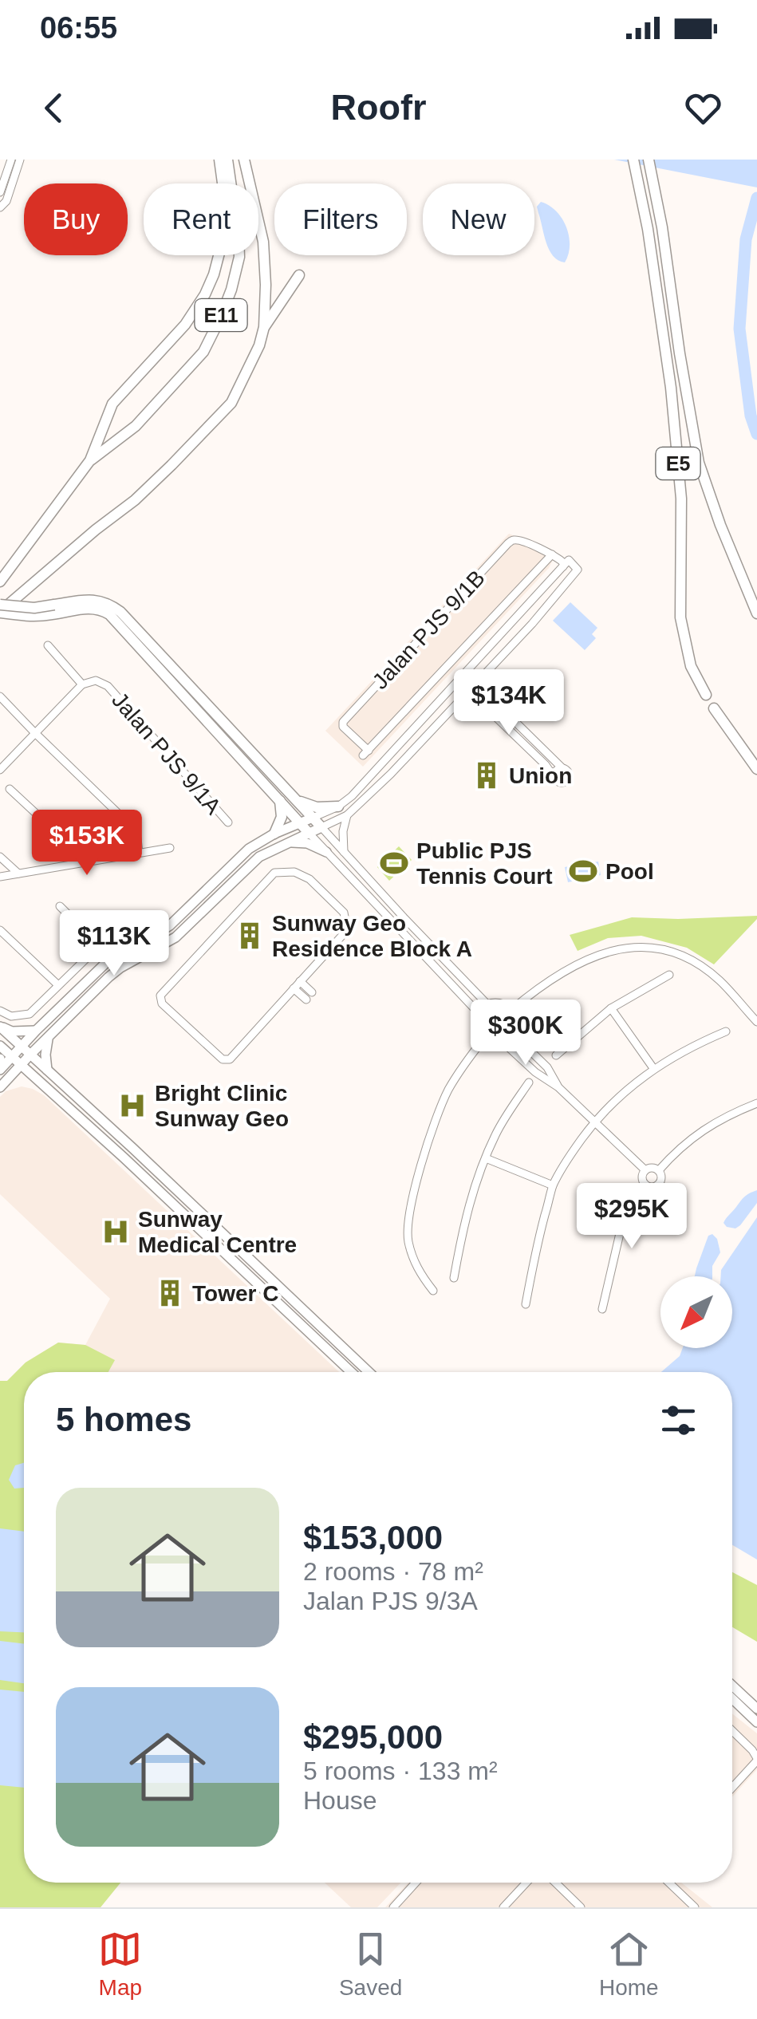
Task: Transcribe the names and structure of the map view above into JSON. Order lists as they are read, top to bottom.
{
  "streets": {
    "highway": ["E11", "E5"],
    "street": ["Jalan PJS 9/1B", "Jalan PJS 9/1A"]
  },
  "places": {
    "building": ["Union", "Sunway Geo Residence Block A", "Tower C"],
    "sports": ["Public PJS Tennis Court", "Pool"],
    "hospital": ["Bright Clinic Sunway Geo", "Sunway Medical Centre"]
  },
  "north": "bottom left",
  "page": {
    "status": "06:55",
    "header": "Roofr",
    "chip": [
      "Buy",
      "Rent",
      "Filters",
      "New"
    ],
    "price": [
      "$134K",
      "$153K",
      "$113K",
      "$300K",
      "$295K"
    ],
    "heading": "5 homes",
    "list": [
      {
        "name": "$153,000",
        "note": "2 rooms · 78 m² · Jalan PJS 9/3A"
      },
      {
        "name": "$295,000",
        "note": "5 rooms · 133 m² · House"
      }
    ],
    "tabs": ["Map", "Saved", "Home"]
  }
}
